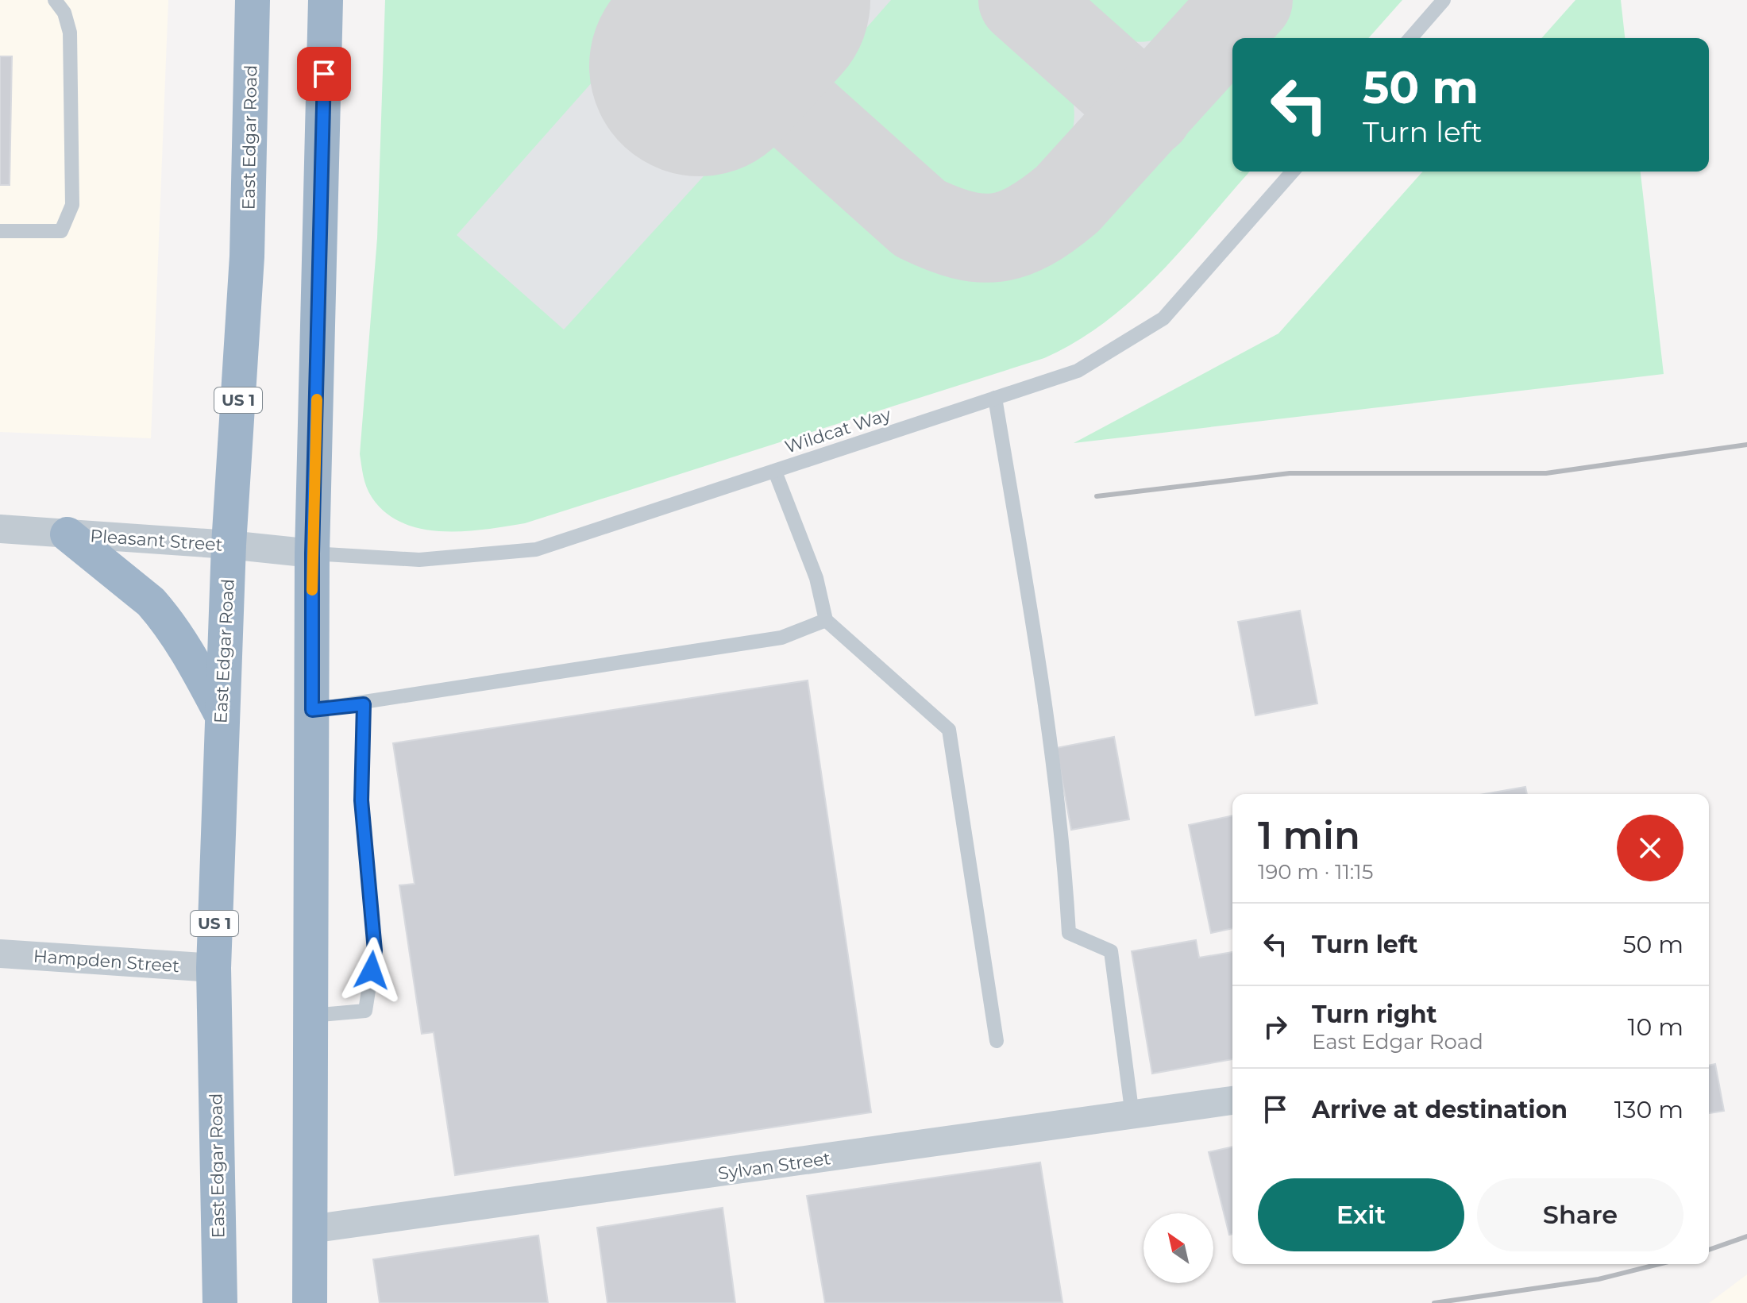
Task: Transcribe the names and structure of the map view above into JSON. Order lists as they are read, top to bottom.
{
  "streets": {
    "highway": ["East Edgar Road", "US 1"],
    "street": ["Pleasant Street", "Hampden Street", "Sylvan Street"],
    "lane": ["Wildcat Way"]
  },
  "crossings": [
    ["East Edgar Road", "Pleasant Street"],
    ["East Edgar Road", "Hampden Street"],
    ["Wildcat Way", "Pleasant Street"]
  ],
  "north": "top left",
  "page": {
    "turn": ["50 m", "Turn left"],
    "heading": ["1 min", "190 m · 11:15"],
    "list": [
      {
        "name": "Turn left",
        "value": "50 m"
      },
      {
        "name": "Turn right",
        "note": "East Edgar Road",
        "value": "10 m"
      },
      {
        "name": "Arrive at destination",
        "value": "130 m"
      }
    ],
    "buttons": ["Exit", "Share"]
  }
}
